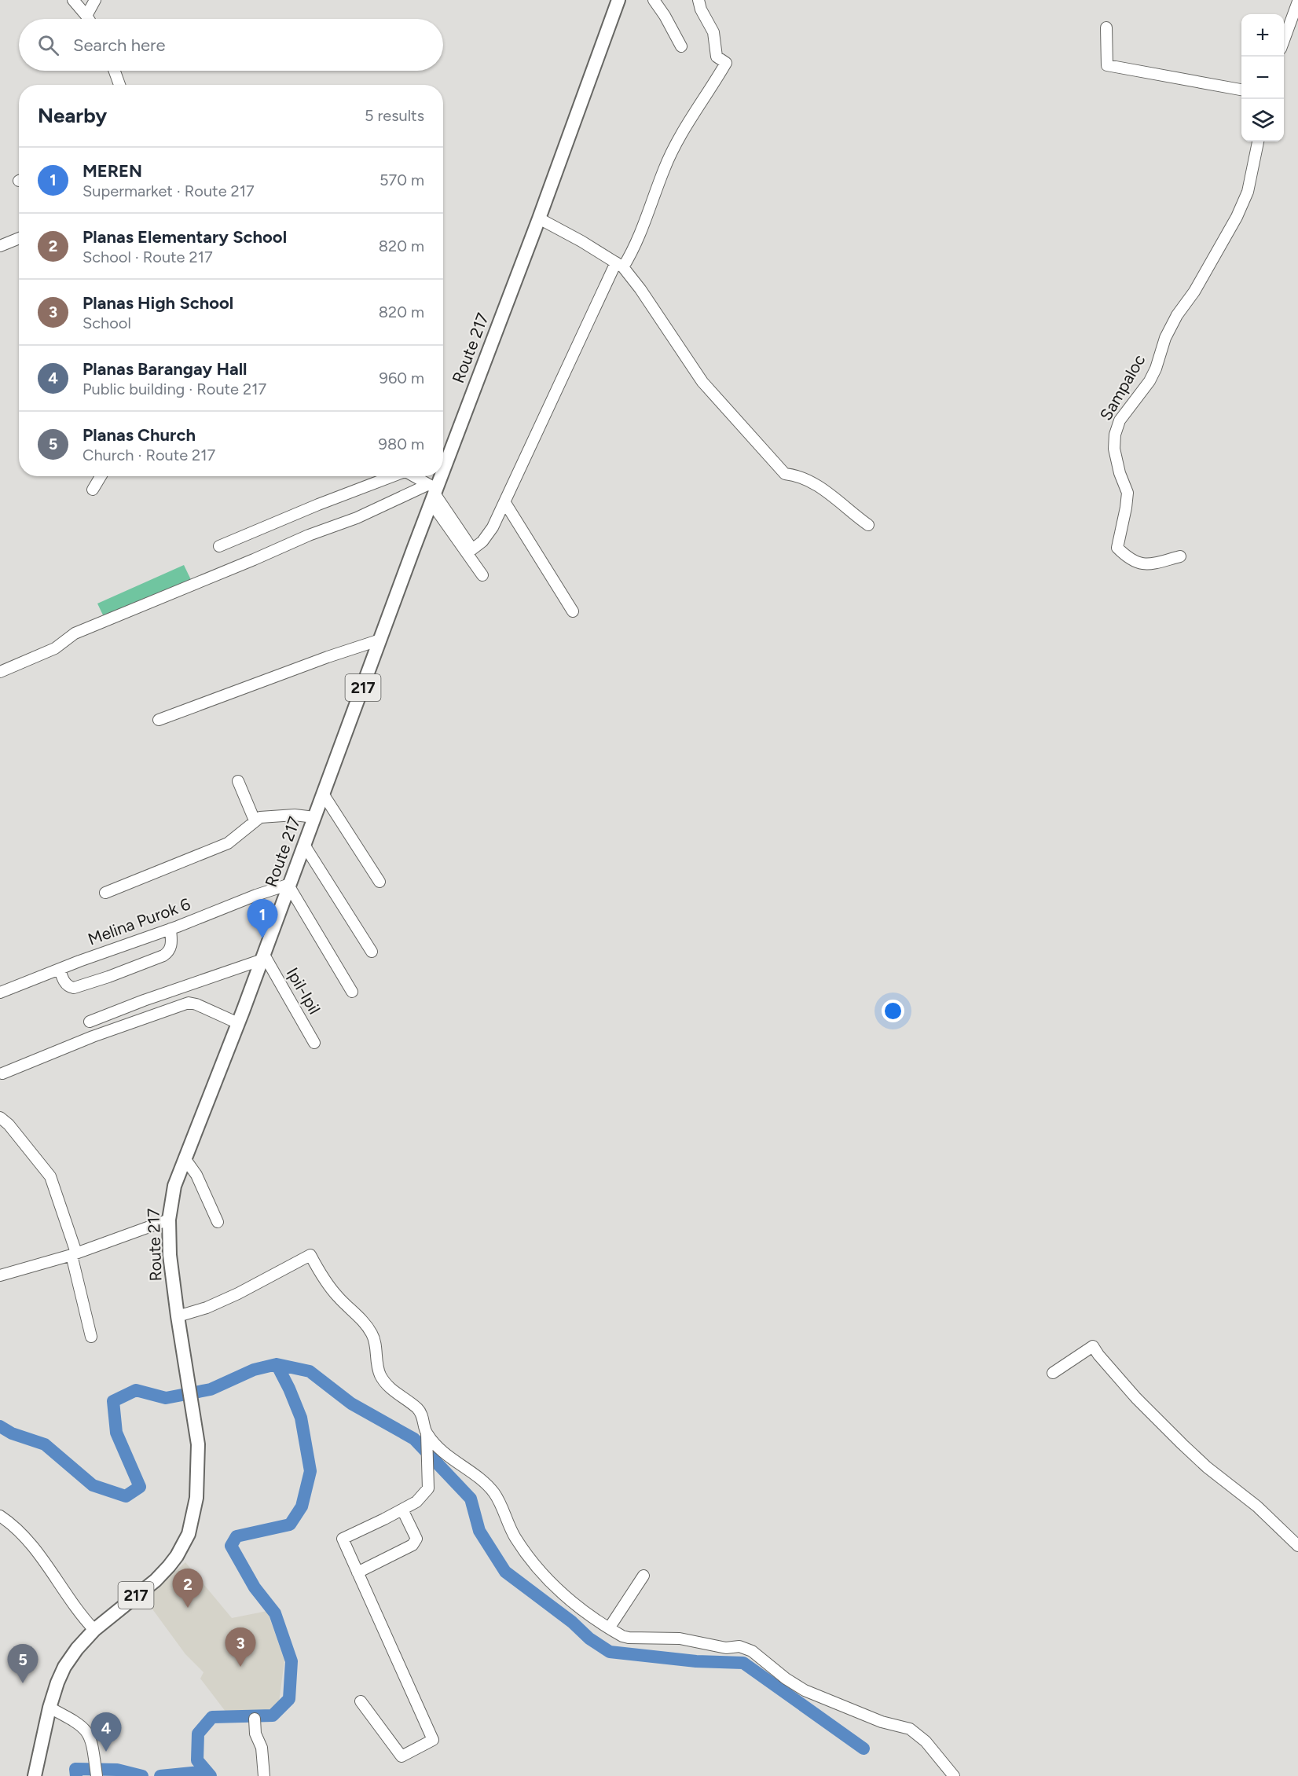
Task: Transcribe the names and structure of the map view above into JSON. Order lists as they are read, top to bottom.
{
  "streets": {
    "main road": ["Route 217", "217"],
    "street": ["Sampaloc", "Melina Purok 6", "Ipil-Ipil"]
  },
  "crossings": [
    ["Route 217", "Melina Purok 6"],
    ["Route 217", "Ipil-Ipil"]
  ],
  "page": {
    "map_buttons": ["+", "−"],
    "search": "Search here",
    "heading": ["Nearby", "5 results"],
    "list": [
      {
        "mark": "1",
        "name": "MEREN",
        "note": "Supermarket · Route 217",
        "value": "570 m"
      },
      {
        "mark": "2",
        "name": "Planas Elementary School",
        "note": "School · Route 217",
        "value": "820 m"
      },
      {
        "mark": "3",
        "name": "Planas High School",
        "note": "School",
        "value": "820 m"
      },
      {
        "mark": "4",
        "name": "Planas Barangay Hall",
        "note": "Public building · Route 217",
        "value": "960 m"
      },
      {
        "mark": "5",
        "name": "Planas Church",
        "note": "Church · Route 217",
        "value": "980 m"
      }
    ],
    "pins": [
      "1",
      "2",
      "3",
      "5",
      "4"
    ]
  }
}
